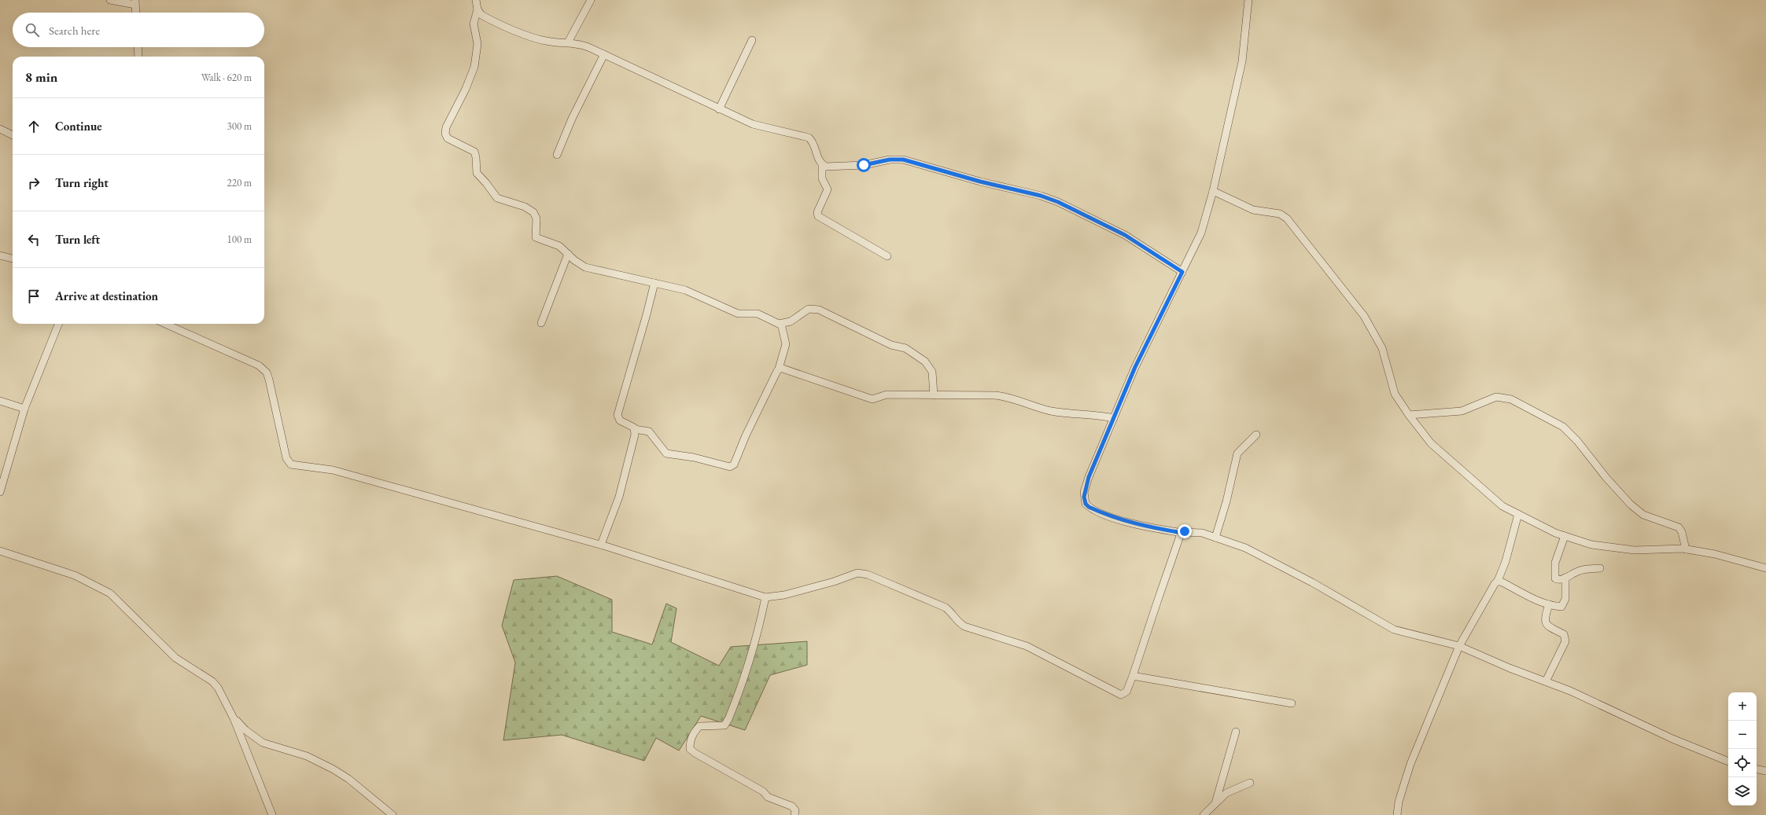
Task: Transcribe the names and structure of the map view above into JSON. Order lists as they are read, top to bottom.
{
  "page": {
    "search": "Search here",
    "heading": ["8 min", "Walk · 620 m"],
    "list": [
      ["Continue", "300 m"],
      ["Turn right", "220 m"],
      ["Turn left", "100 m"],
      "Arrive at destination"
    ],
    "map_buttons": ["+", "−"]
  }
}
